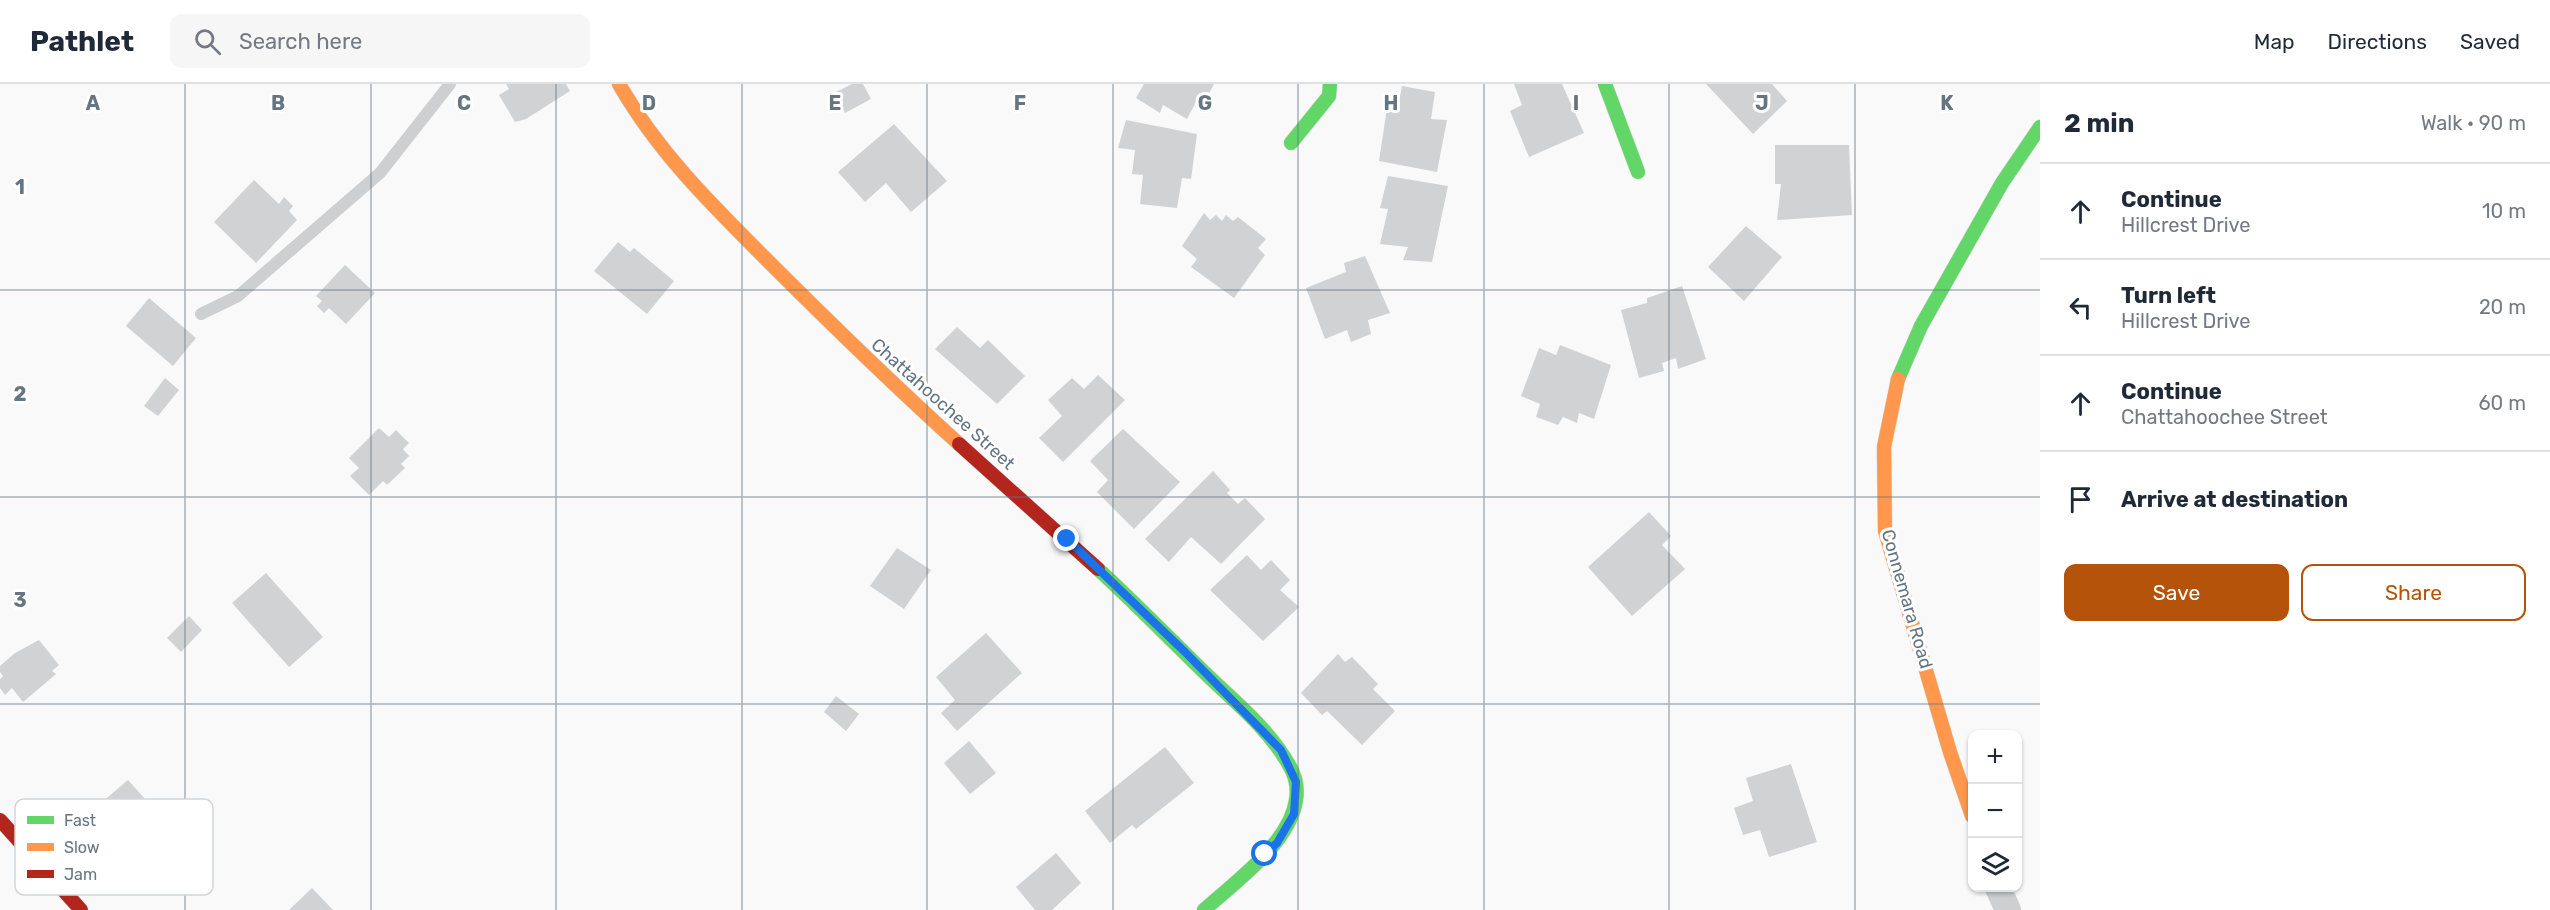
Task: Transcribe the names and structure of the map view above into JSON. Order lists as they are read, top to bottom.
{
  "streets": {
    "street": ["Chattahoochee Street", "Connemara Road"]
  },
  "legend": ["Fast", "Slow", "Jam"],
  "page": {
    "header": "Pathlet",
    "search": "Search here",
    "nav": ["Map", "Directions", "Saved"],
    "heading": ["2 min", "Walk · 90 m"],
    "list": [
      ["Continue", "Hillcrest Drive", "10 m"],
      ["Turn left", "Hillcrest Drive", "20 m"],
      ["Continue", "Chattahoochee Street", "60 m"],
      "Arrive at destination"
    ],
    "buttons": ["Save", "Share"],
    "map_buttons": ["+", "−"]
  },
  "grid": {
    "columns": [
      "A",
      "B",
      "C",
      "D",
      "E",
      "F",
      "G",
      "H",
      "I",
      "J",
      "K"
    ],
    "rows": ["1", "2", "3"]
  }
}
